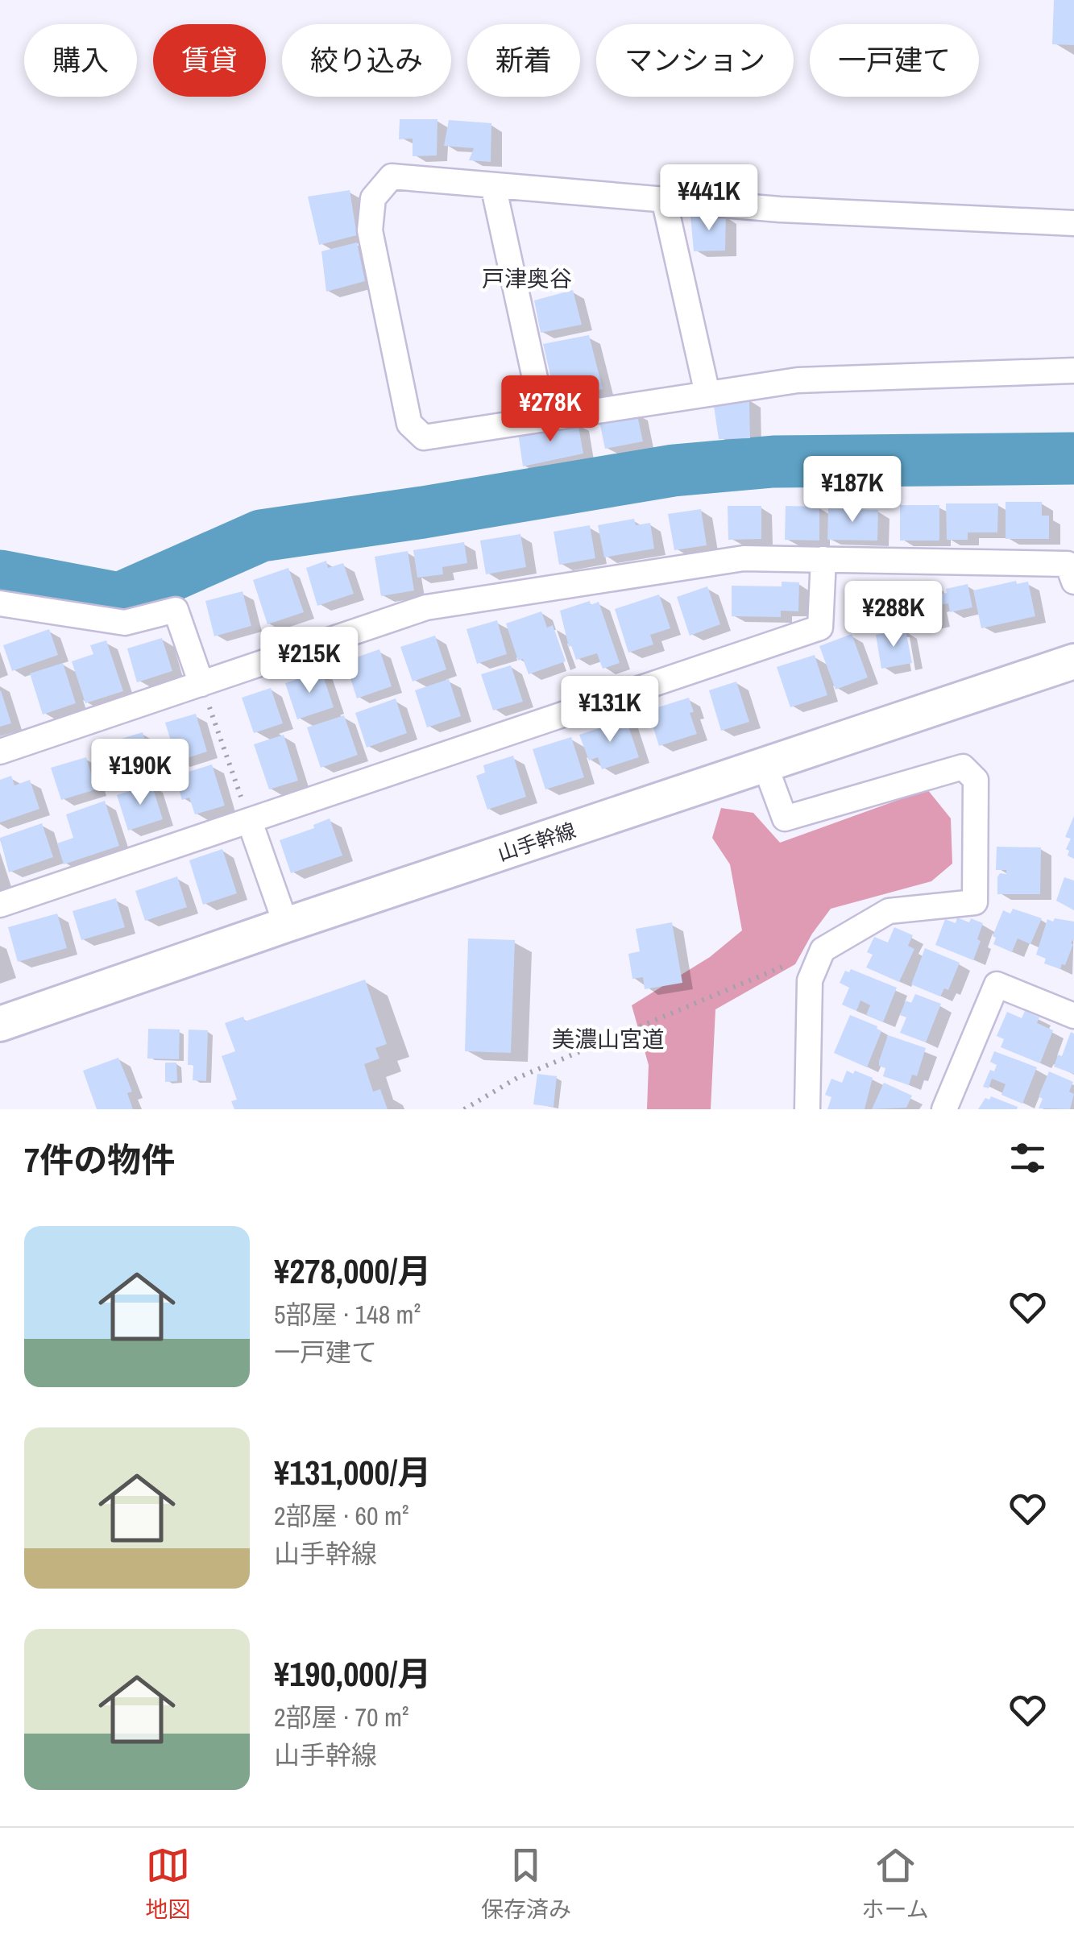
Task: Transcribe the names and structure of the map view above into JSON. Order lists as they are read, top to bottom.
{
  "streets": {
    "main road": ["山手幹線"]
  },
  "districts": ["戸津奥谷", "美濃山宮道"],
  "page": {
    "chip": [
      "購入",
      "賃貸",
      "絞り込み",
      "新着",
      "マンション",
      "一戸建て"
    ],
    "price": [
      "¥441K",
      "¥278K",
      "¥187K",
      "¥288K",
      "¥215K",
      "¥131K",
      "¥190K"
    ],
    "heading": "7件の物件",
    "list": [
      {
        "name": "¥278,000/月",
        "note": "5部屋 · 148 m² · 一戸建て"
      },
      {
        "name": "¥131,000/月",
        "note": "2部屋 · 60 m² · 山手幹線"
      },
      {
        "name": "¥190,000/月",
        "note": "2部屋 · 70 m² · 山手幹線"
      }
    ],
    "tabs": ["地図", "保存済み", "ホーム"]
  }
}
